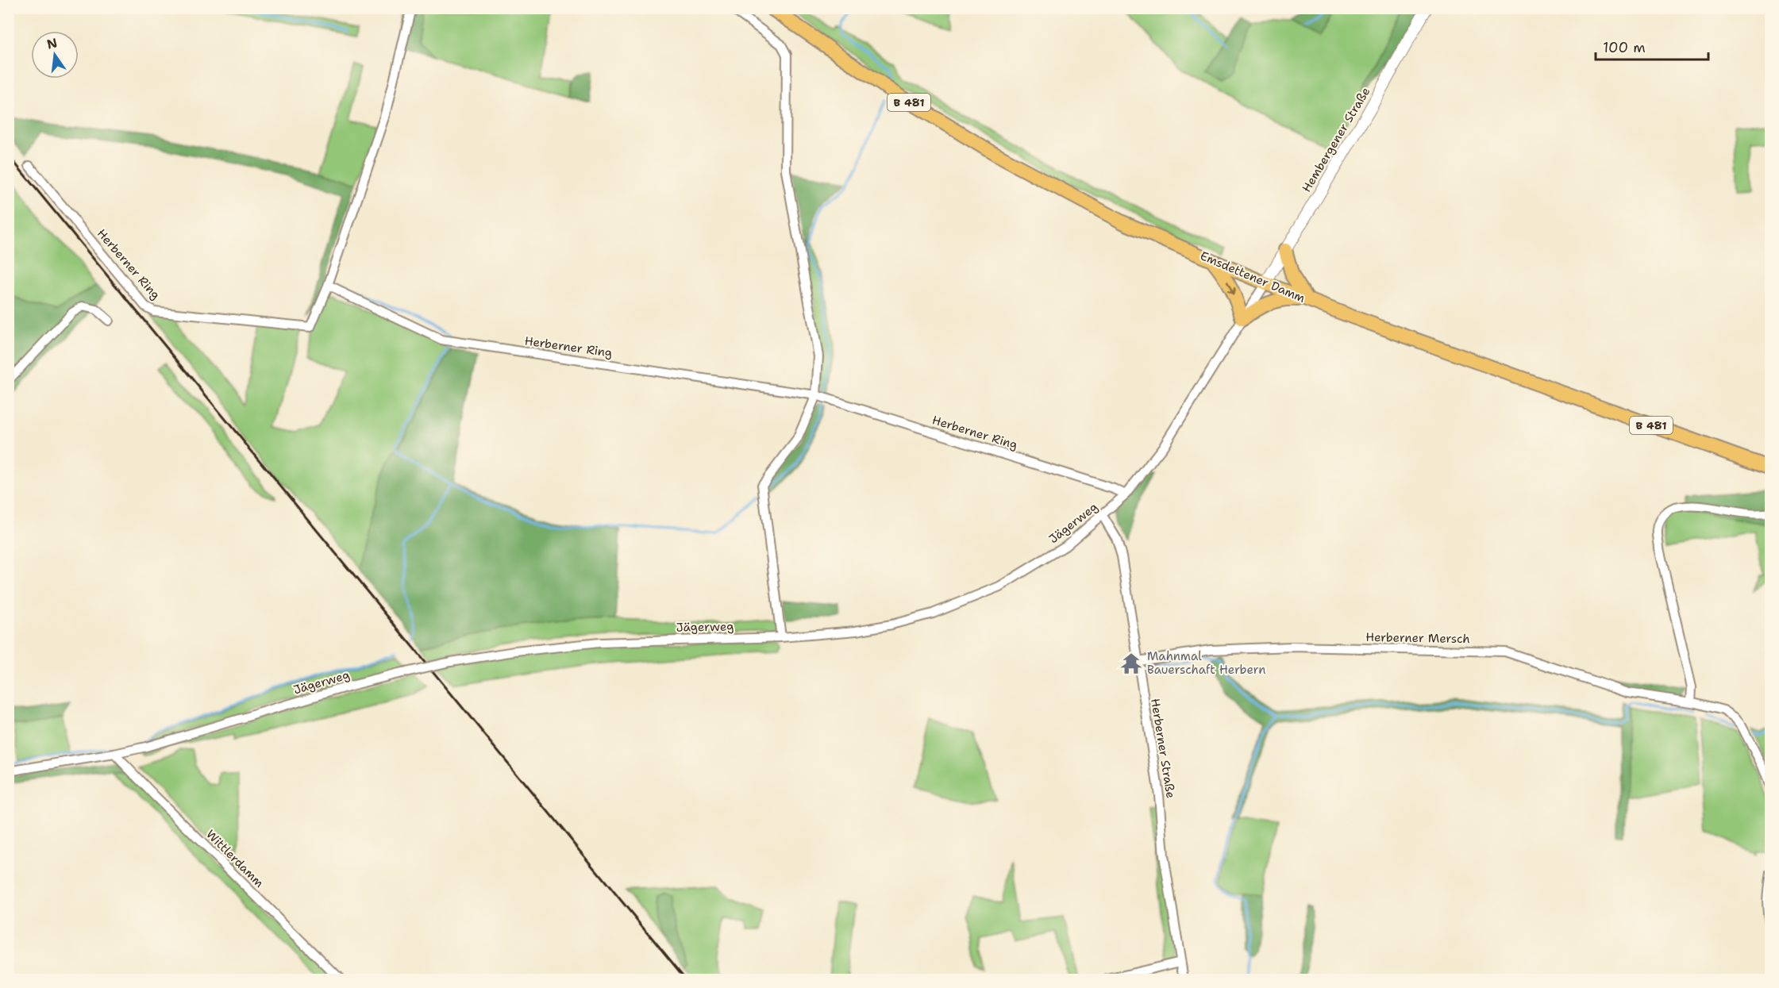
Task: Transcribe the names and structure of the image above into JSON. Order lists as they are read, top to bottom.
{
  "streets": {
    "main road": ["B 481", "Emsdettener Damm"],
    "street": [
      "Hembergener Straße",
      "Herberner Ring",
      "Jägerweg",
      "Herberner Mersch",
      "Herberner Straße",
      "Wittlerdamm"
    ]
  },
  "crossings": [
    ["Hembergener Straße", "Emsdettener Damm"],
    ["Hembergener Straße", "Jägerweg"],
    ["Herberner Ring", "Jägerweg"],
    ["Emsdettener Damm", "Jägerweg"],
    ["Jägerweg", "Herberner Straße"],
    ["Jägerweg", "Wittlerdamm"],
    ["Herberner Mersch", "Herberner Straße"]
  ],
  "places": {
    "temple": ["Mahnmal Bauerschaft Herbern"]
  },
  "scale_bar": "100 m",
  "north": "top"
}
